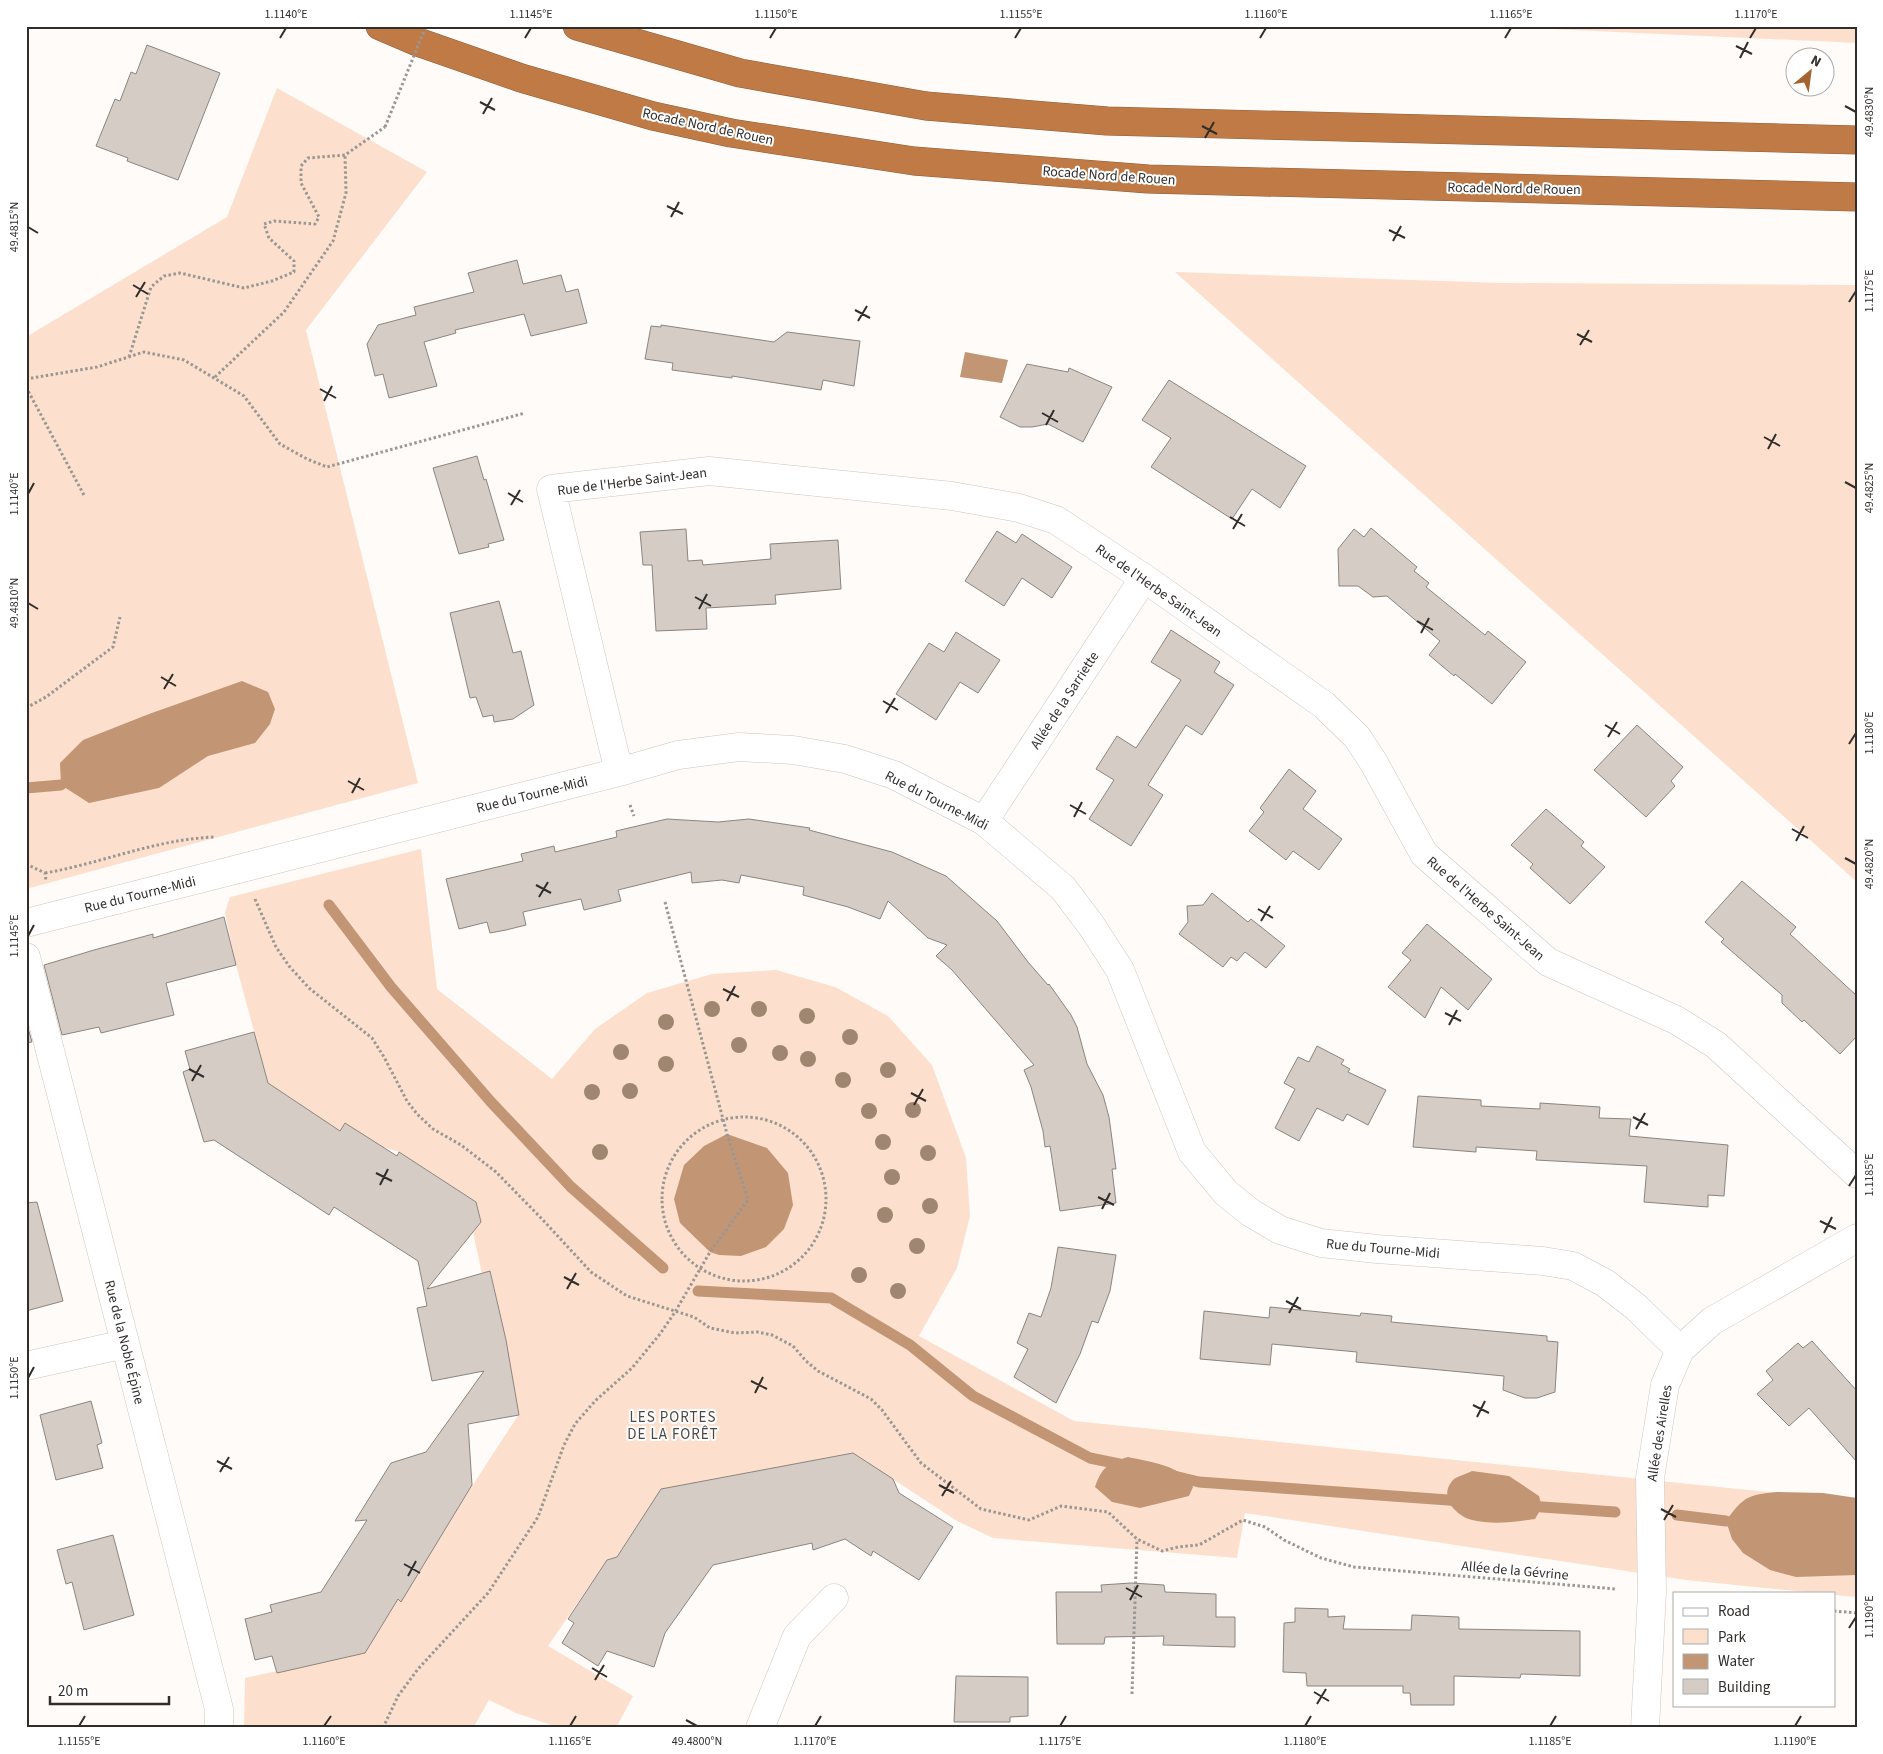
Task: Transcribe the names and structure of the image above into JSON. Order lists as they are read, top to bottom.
{
  "streets": {
    "highway": ["Rocade Nord de Rouen"],
    "street": [
      "Rue de l'Herbe Saint-Jean",
      "Allée de la Sarriette",
      "Rue du Tourne-Midi",
      "Rue de la Noble Épine",
      "Allée des Airelles"
    ],
    "path": ["Allée de la Gévrine"]
  },
  "crossings": [
    ["Rue de l'Herbe Saint-Jean", "Allée de la Sarriette"],
    ["Rue de l'Herbe Saint-Jean", "Rue du Tourne-Midi"],
    ["Allée de la Sarriette", "Rue du Tourne-Midi"],
    ["Rue du Tourne-Midi", "Allée des Airelles"],
    ["Allée des Airelles", "Allée de la Gévrine"]
  ],
  "districts": ["LES PORTES DE LA FORÊT"],
  "legend": [
    "Road",
    "Park",
    "Water",
    "Building"
  ],
  "scale_bar": "20 m",
  "north": "top right",
  "coordinates": [
    "1.1140°E",
    "1.1145°E",
    "1.1150°E",
    "1.1155°E",
    "1.1160°E",
    "1.1165°E",
    "1.1170°E",
    "49.4830°N",
    "49.4815°N",
    "1.1175°E",
    "49.4825°N",
    "49.4810°N",
    "1.1180°E",
    "49.4820°N",
    "1.1185°E",
    "1.1190°E",
    "49.4800°N"
  ]
}
